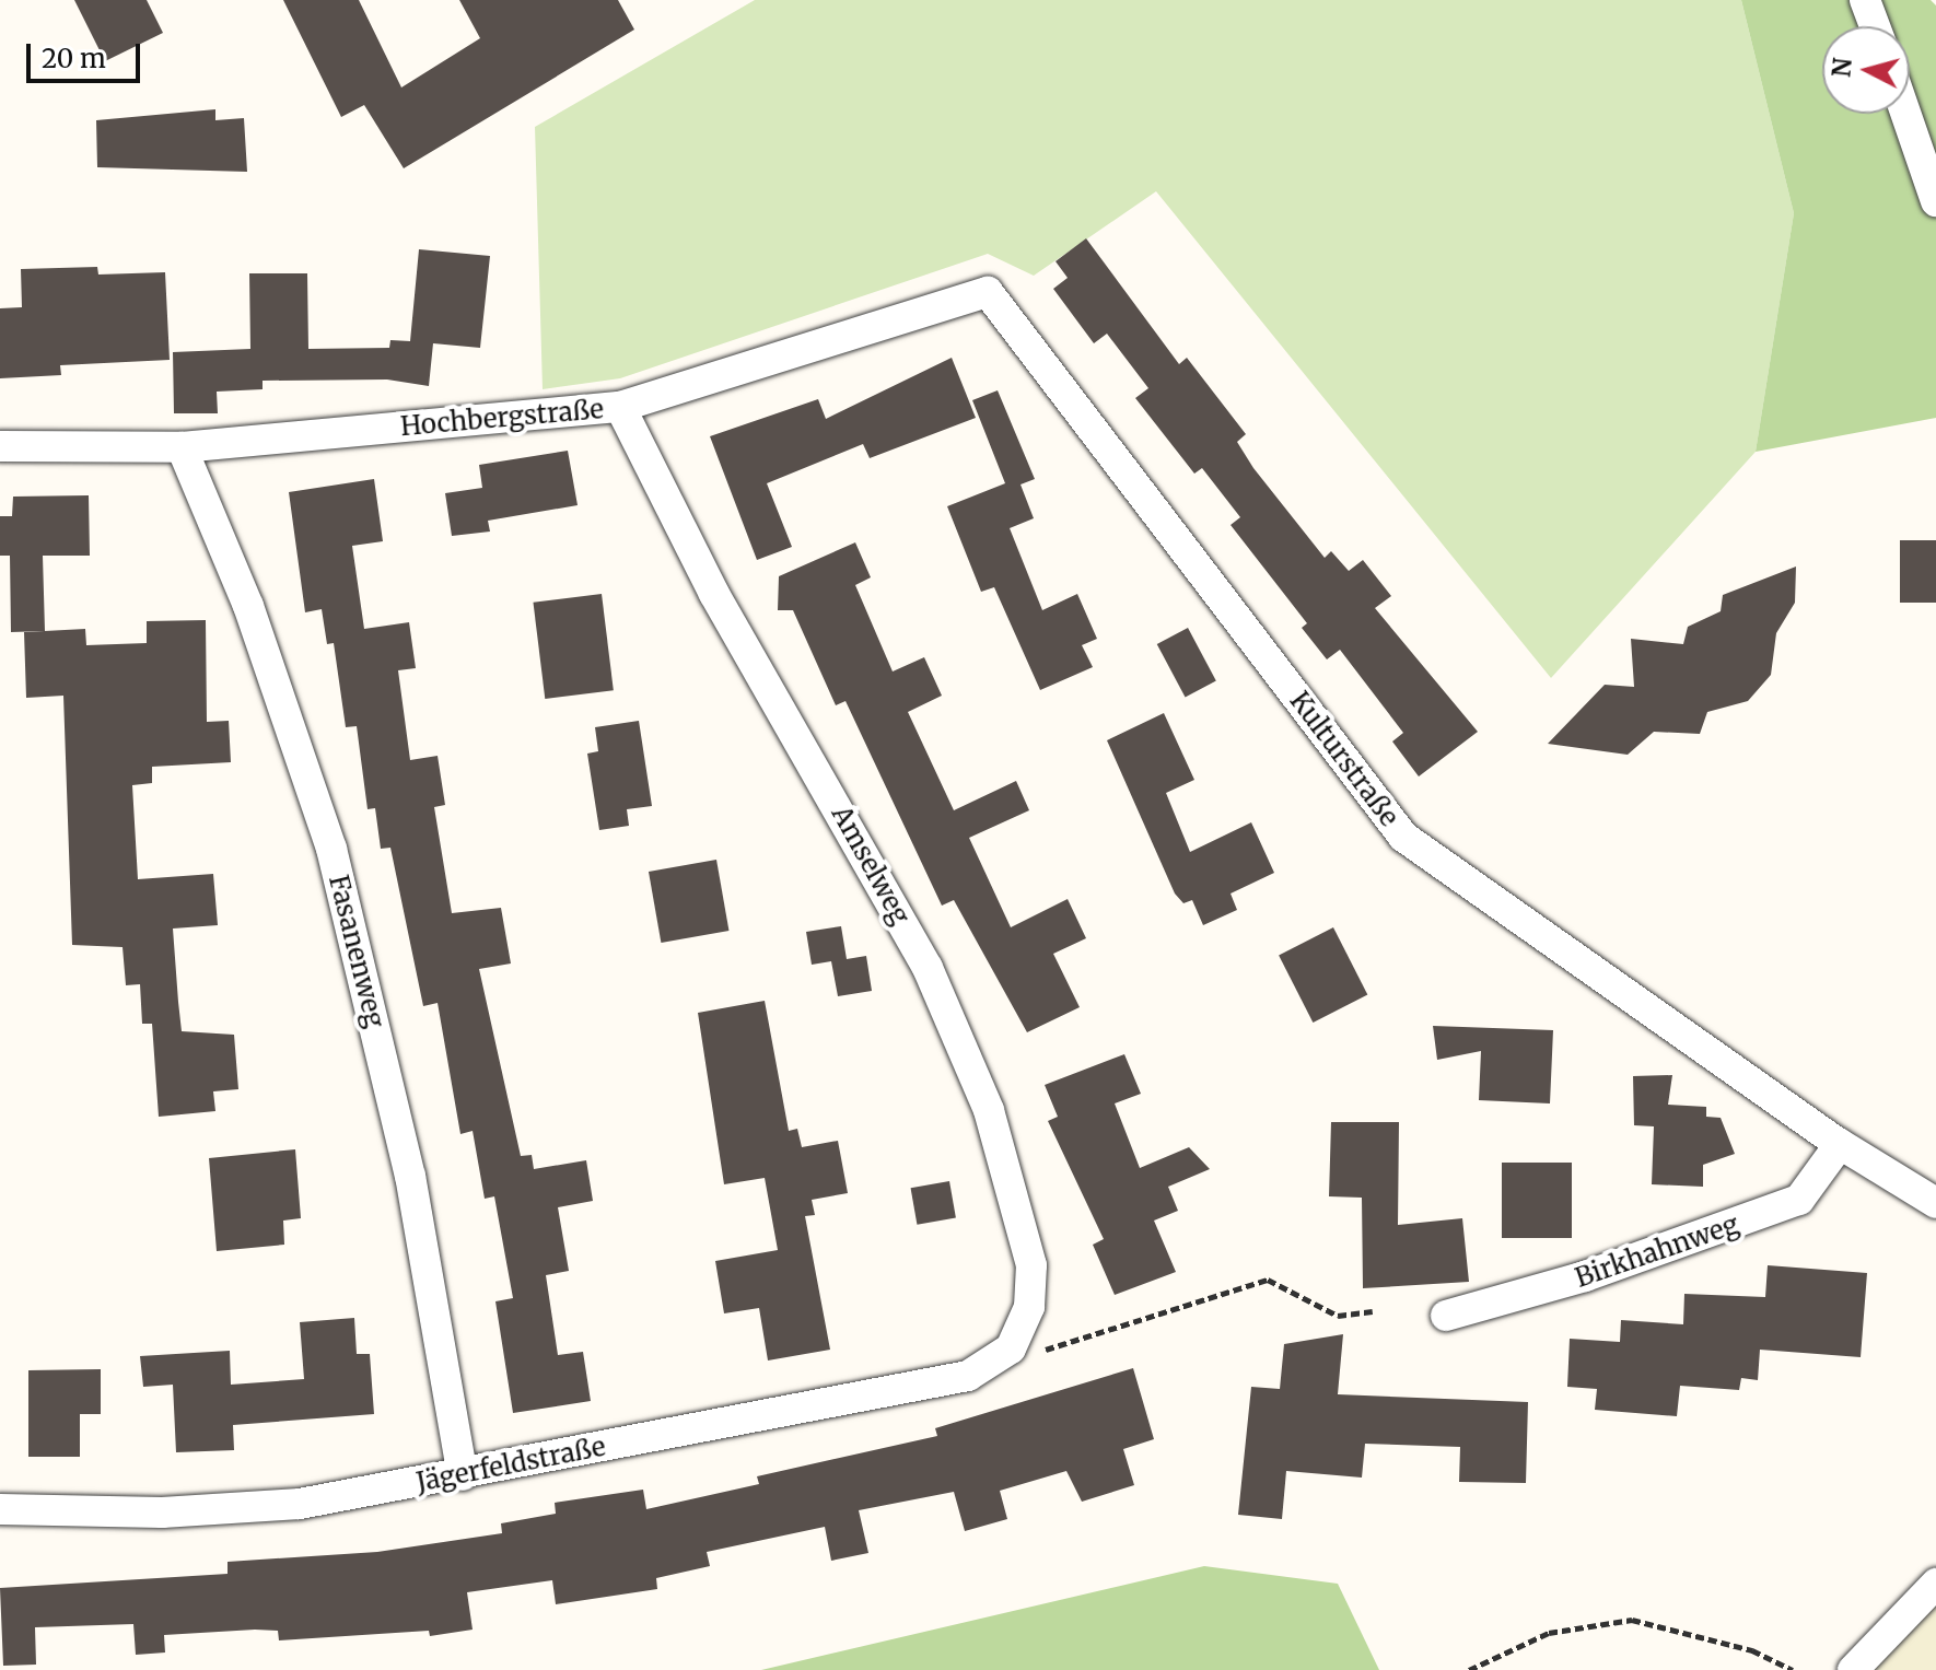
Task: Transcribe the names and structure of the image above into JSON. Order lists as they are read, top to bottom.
{
  "streets": {
    "street": [
      "Hochbergstraße",
      "Kulturstraße",
      "Amselweg",
      "Fasanenweg",
      "Birkhahnweg",
      "Jägerfeldstraße"
    ]
  },
  "crossings": [
    ["Hochbergstraße", "Kulturstraße"],
    ["Hochbergstraße", "Amselweg"],
    ["Hochbergstraße", "Fasanenweg"],
    ["Kulturstraße", "Birkhahnweg"],
    ["Amselweg", "Jägerfeldstraße"],
    ["Fasanenweg", "Jägerfeldstraße"]
  ],
  "scale_bar": "20 m",
  "north": "left"
}
